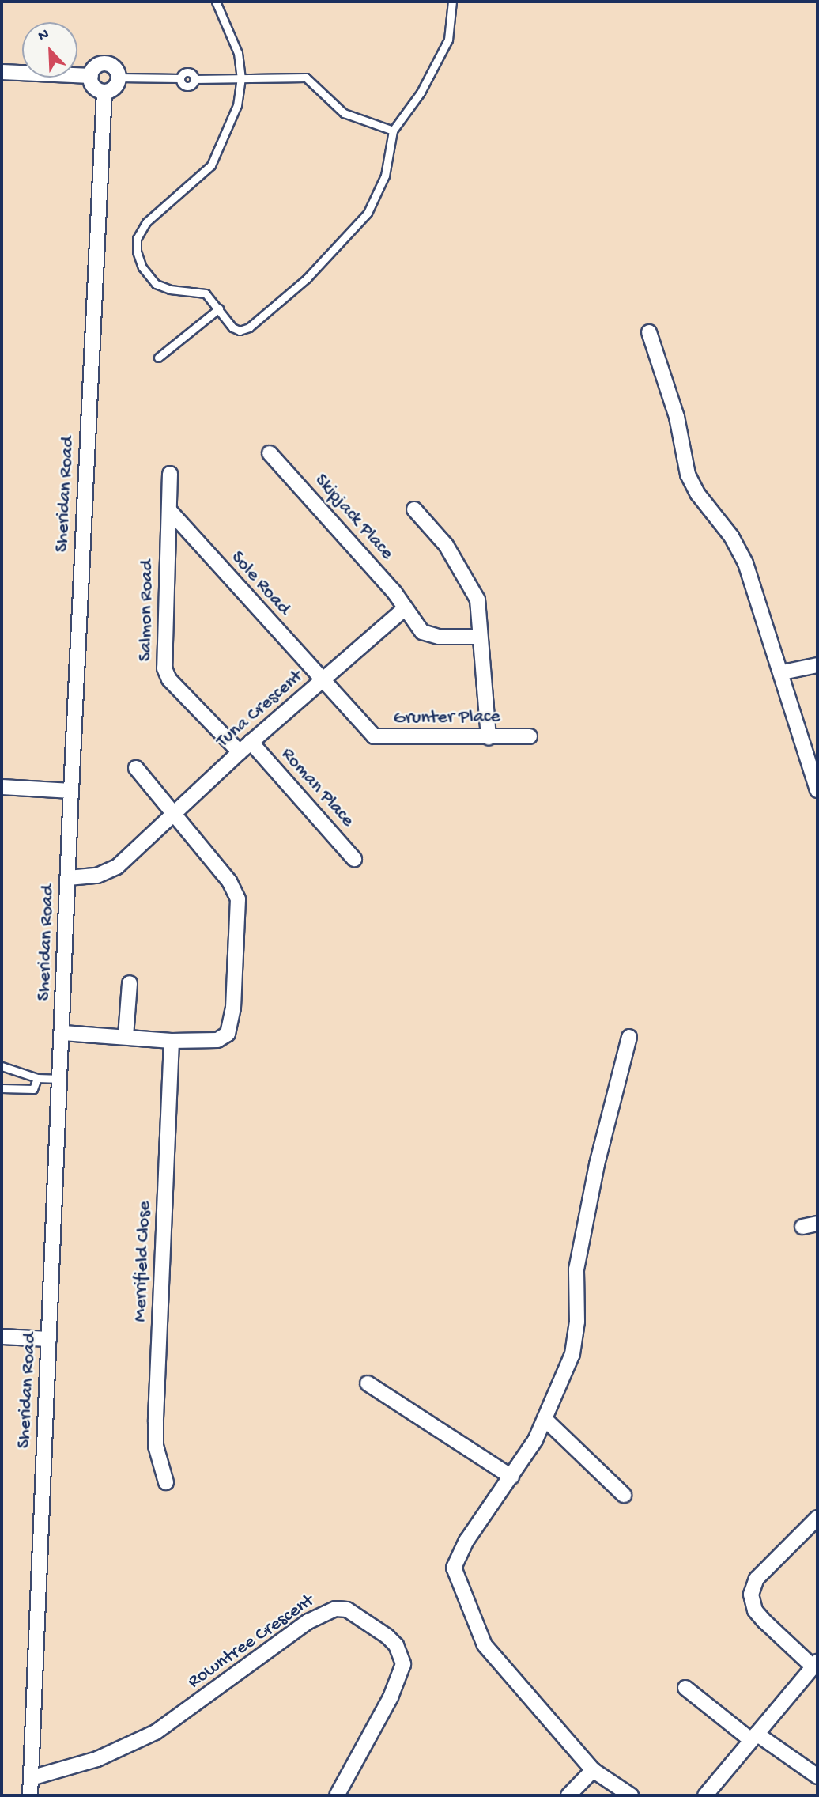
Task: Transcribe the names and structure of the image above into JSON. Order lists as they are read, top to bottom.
{
  "streets": {
    "street": [
      "Sheridan Road",
      "Skipjack Place",
      "Sole Road",
      "Salmon Road",
      "Tuna Crescent",
      "Grunter Place",
      "Roman Place",
      "Merrifield Close",
      "Rowntree Crescent"
    ]
  },
  "crossings": [
    ["Sheridan Road", "Tuna Crescent"],
    ["Sheridan Road", "Rowntree Crescent"],
    ["Skipjack Place", "Tuna Crescent"],
    ["Sole Road", "Salmon Road"],
    ["Sole Road", "Tuna Crescent"],
    ["Sole Road", "Grunter Place"],
    ["Salmon Road", "Tuna Crescent"],
    ["Tuna Crescent", "Grunter Place"],
    ["Tuna Crescent", "Roman Place"]
  ],
  "north": "top left"
}
